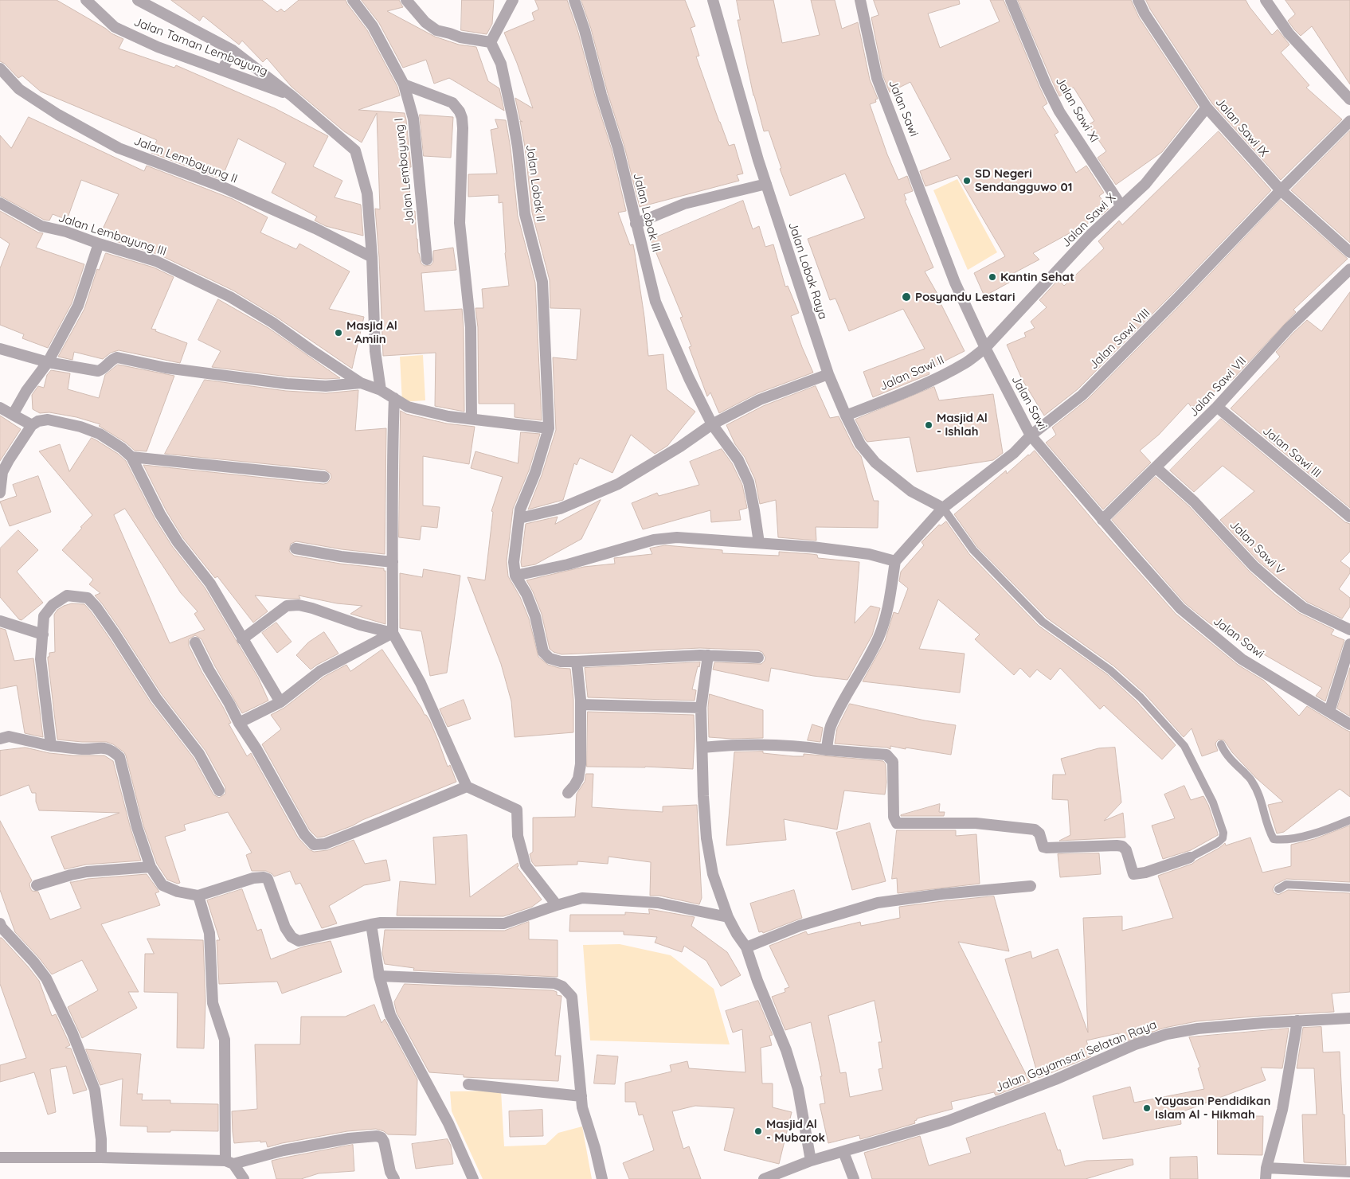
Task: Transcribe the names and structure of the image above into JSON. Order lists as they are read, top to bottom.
{
  "streets": {
    "street": [
      "Jalan Taman Lembayung",
      "Jalan Sawi",
      "Jalan Sawi XI",
      "Jalan Sawi IX",
      "Jalan Lembayung II",
      "Jalan Lembayung I",
      "Jalan Lobak II",
      "Jalan Lobak III",
      "Jalan Sawi X",
      "Jalan Lembayung III",
      "Jalan Lobak Raya",
      "Jalan Sawi VIII",
      "Jalan Sawi II",
      "Jalan Sawi VII",
      "Jalan Sawi III",
      "Jalan Sawi V",
      "Jalan Gayamsari Selatan Raya"
    ]
  },
  "crossings": [
    ["Jalan Taman Lembayung", "Jalan Lembayung II"],
    ["Jalan Taman Lembayung", "Jalan Lembayung III"],
    ["Jalan Sawi", "Jalan Sawi X"],
    ["Jalan Sawi", "Jalan Sawi VIII"],
    ["Jalan Sawi", "Jalan Sawi II"],
    ["Jalan Sawi", "Jalan Sawi VII"],
    ["Jalan Sawi XI", "Jalan Sawi X"],
    ["Jalan Sawi IX", "Jalan Sawi X"],
    ["Jalan Sawi IX", "Jalan Sawi VIII"],
    ["Jalan Lobak II", "Jalan Lembayung III"],
    ["Jalan Sawi X", "Jalan Sawi II"],
    ["Jalan Lobak Raya", "Jalan Sawi VIII"],
    ["Jalan Lobak Raya", "Jalan Sawi II"],
    ["Jalan Sawi VII", "Jalan Sawi III"],
    ["Jalan Sawi VII", "Jalan Sawi V"]
  ],
  "places": [
    "SD Negeri Sendangguwo 01",
    "Kantin Sehat",
    "Posyandu Lestari",
    "Masjid Al - Amiin",
    "Masjid Al - Ishlah",
    "Yayasan Pendidikan Islam Al - Hikmah",
    "Masjid Al - Mubarok"
  ]
}
